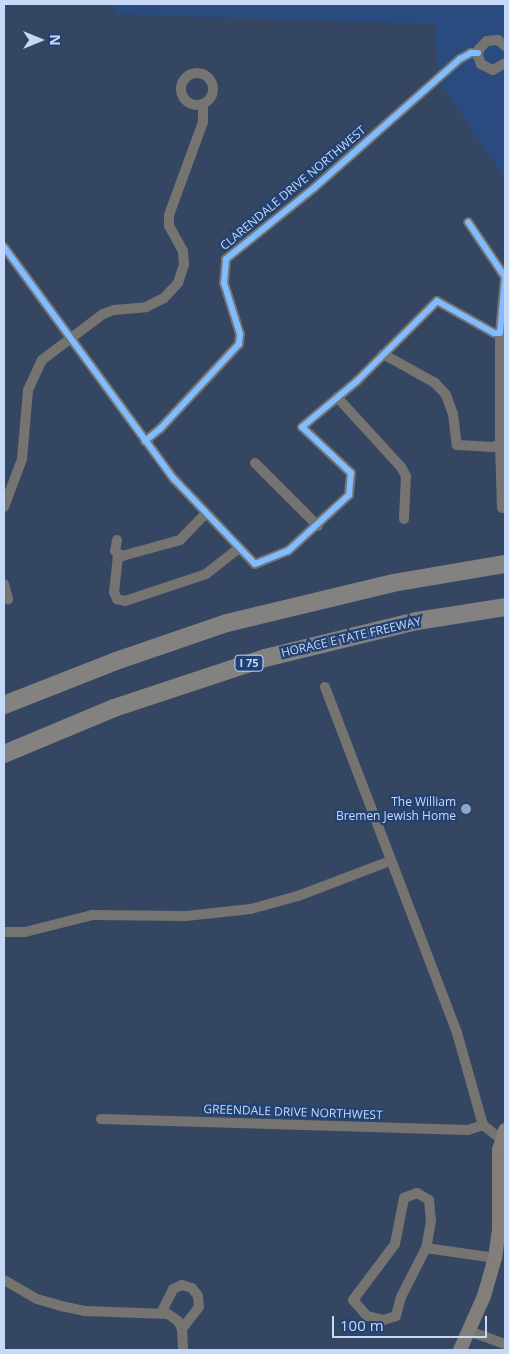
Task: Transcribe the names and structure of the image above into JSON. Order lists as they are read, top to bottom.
{
  "streets": {
    "highway": ["HORACE E TATE FREEWAY", "I 75"],
    "street": ["CLARENDALE DRIVE NORTHWEST", "GREENDALE DRIVE NORTHWEST"]
  },
  "places": ["The William Bremen Jewish Home"],
  "scale_bar": "100 m",
  "north": "right"
}
